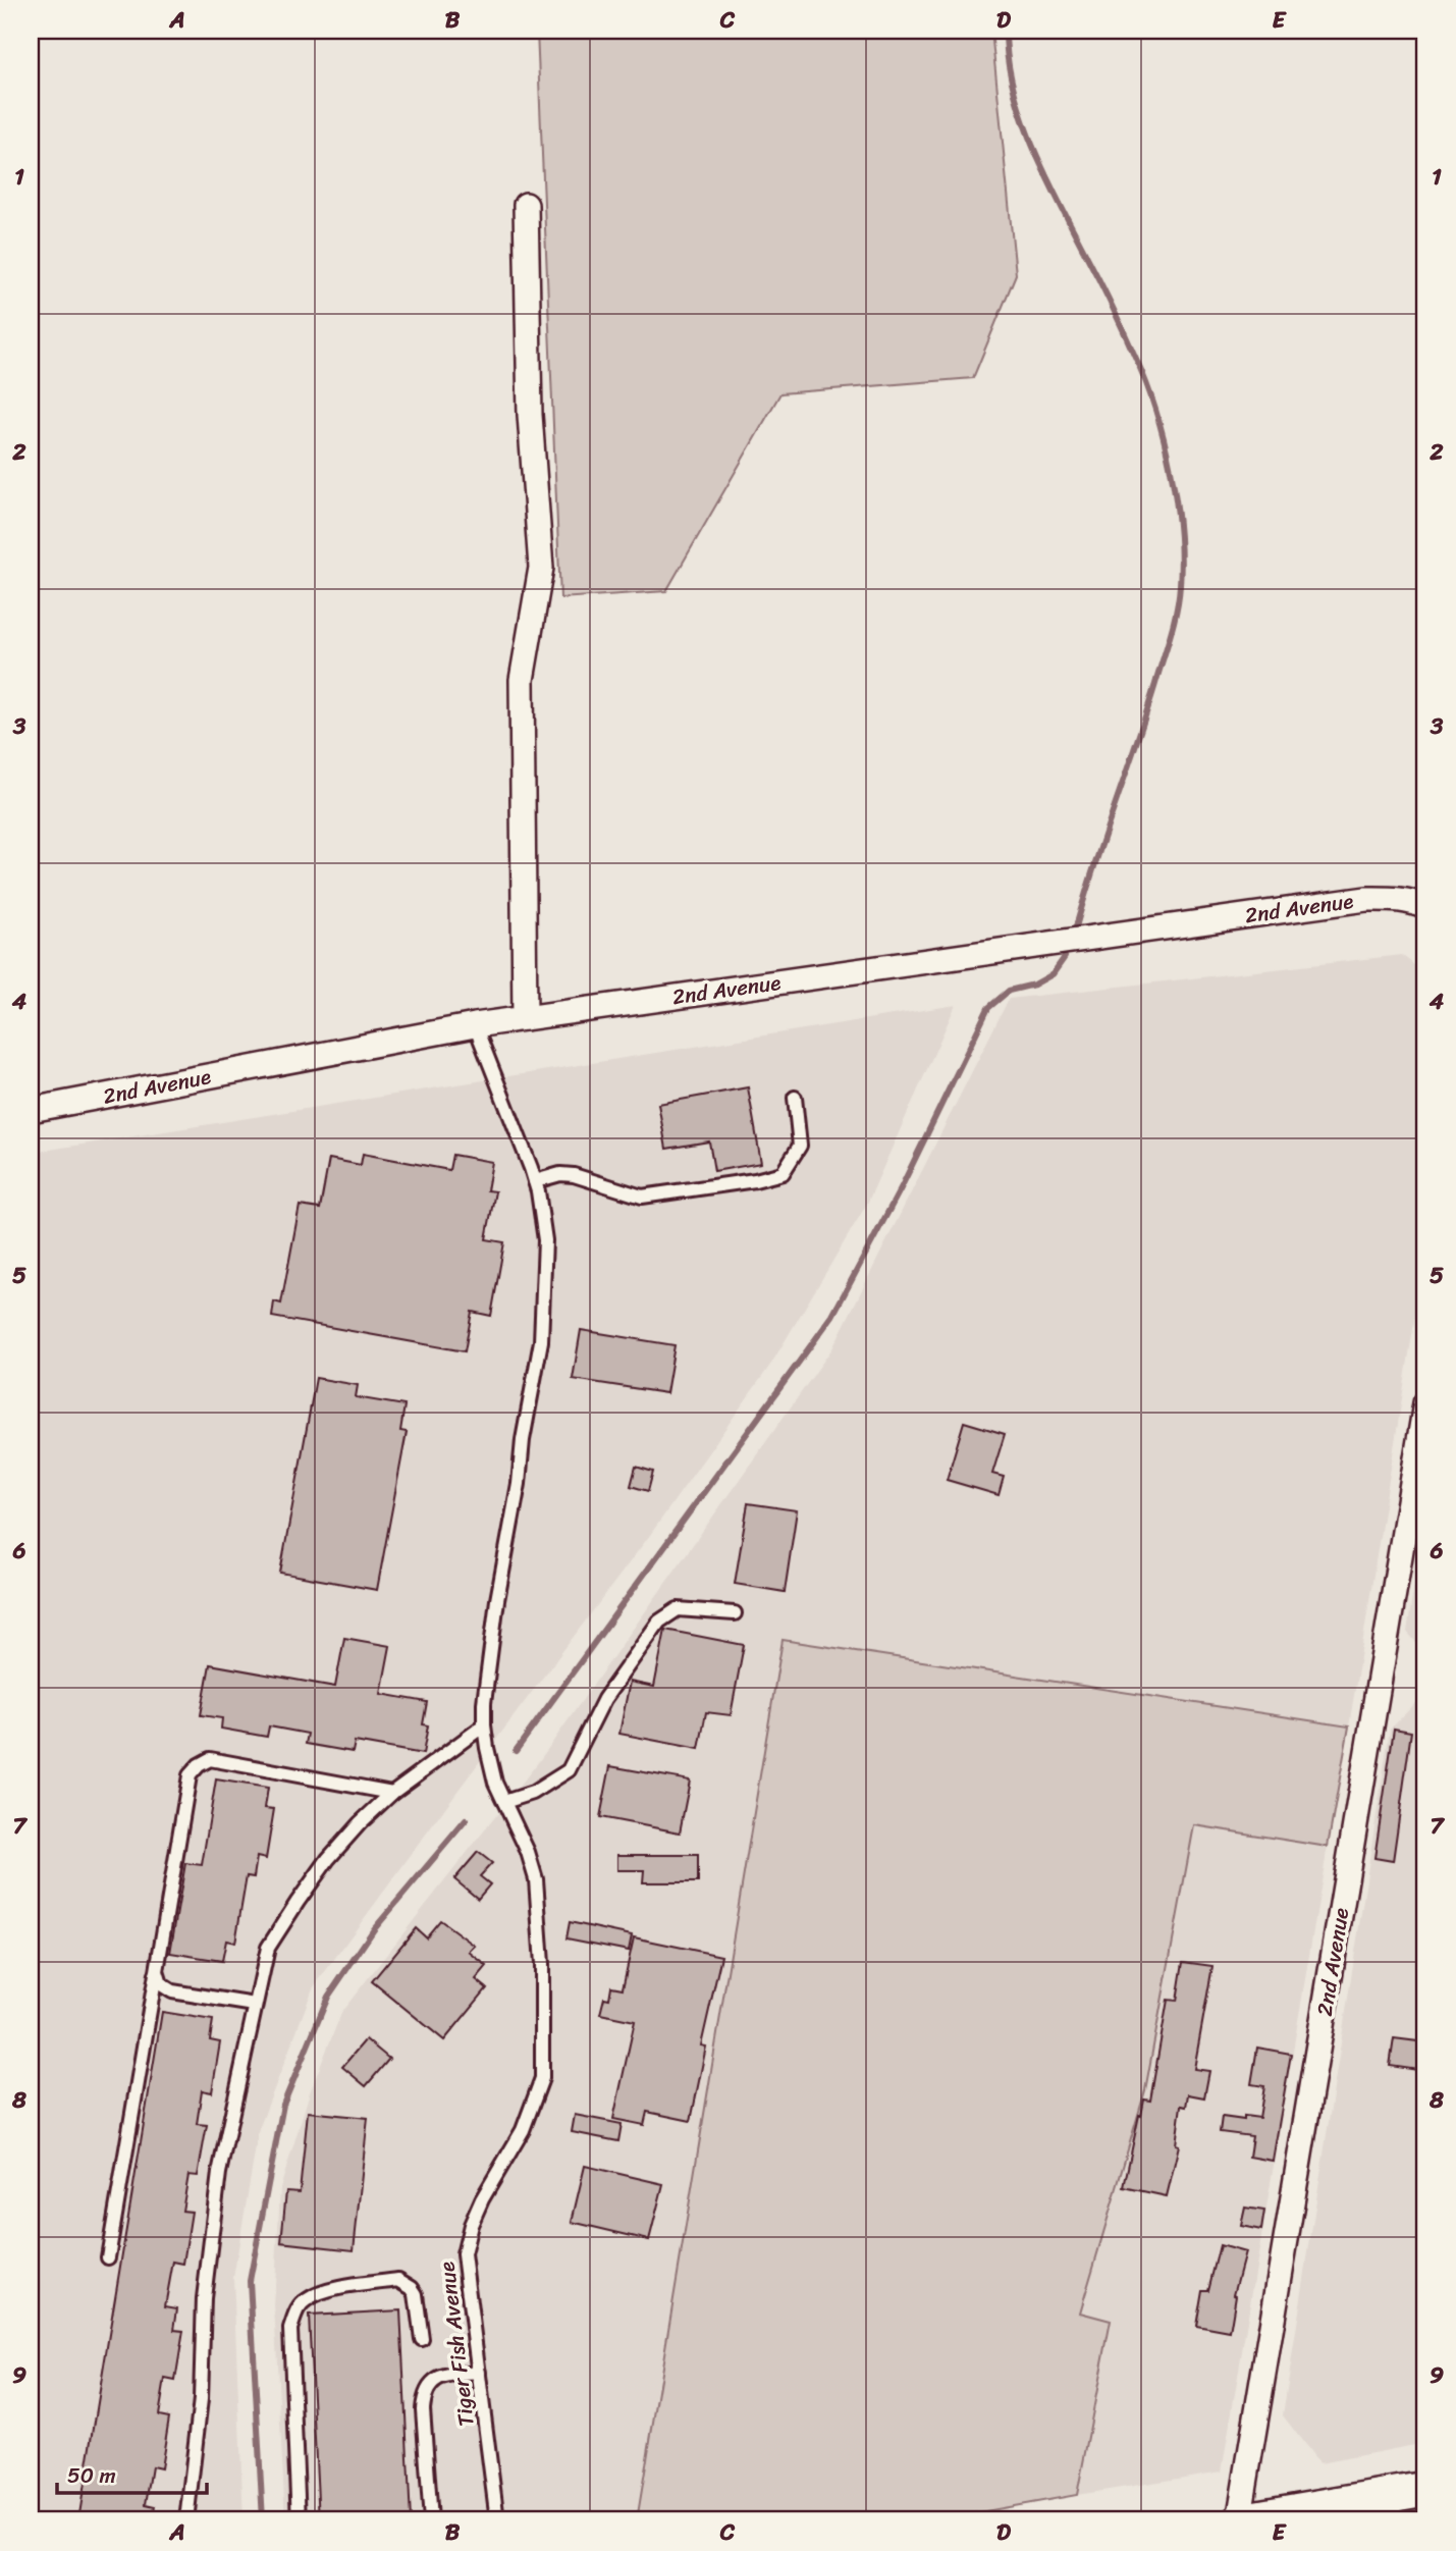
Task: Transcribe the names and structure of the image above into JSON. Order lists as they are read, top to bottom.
{
  "streets": {
    "street": ["2nd Avenue"],
    "lane": ["Tiger Fish Avenue"]
  },
  "crossings": [
    ["2nd Avenue", "Tiger Fish Avenue"]
  ],
  "scale_bar": "50 m",
  "grid": {
    "columns": [
      "A",
      "B",
      "C",
      "D",
      "E"
    ],
    "rows": [
      "1",
      "2",
      "3",
      "4",
      "5",
      "6",
      "7",
      "8",
      "9"
    ]
  }
}
